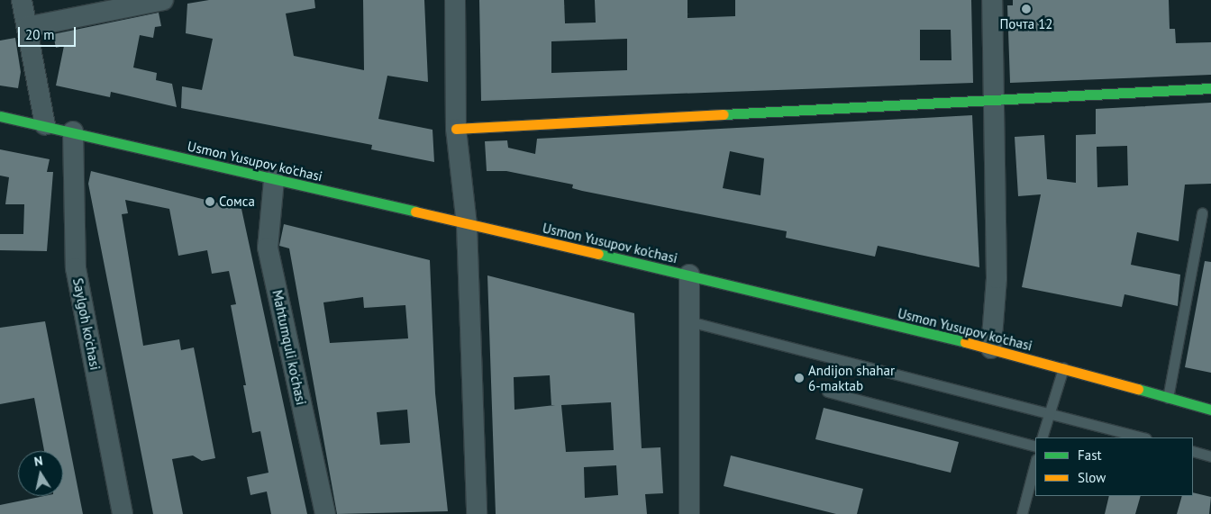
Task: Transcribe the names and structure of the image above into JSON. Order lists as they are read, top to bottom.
{
  "streets": {
    "main road": ["Usmon Yusupov ko'chasi"],
    "street": ["Saylgoh ko'chasi", "Mahtumquli ko'chasi"]
  },
  "crossings": [
    ["Usmon Yusupov ko'chasi", "Saylgoh ko'chasi"],
    ["Usmon Yusupov ko'chasi", "Mahtumquli ko'chasi"]
  ],
  "places": ["Почта 12", "Сомса", "Andijon shahar 6-maktab"],
  "legend": ["Fast", "Slow"],
  "scale_bar": "20 m",
  "north": "top"
}
